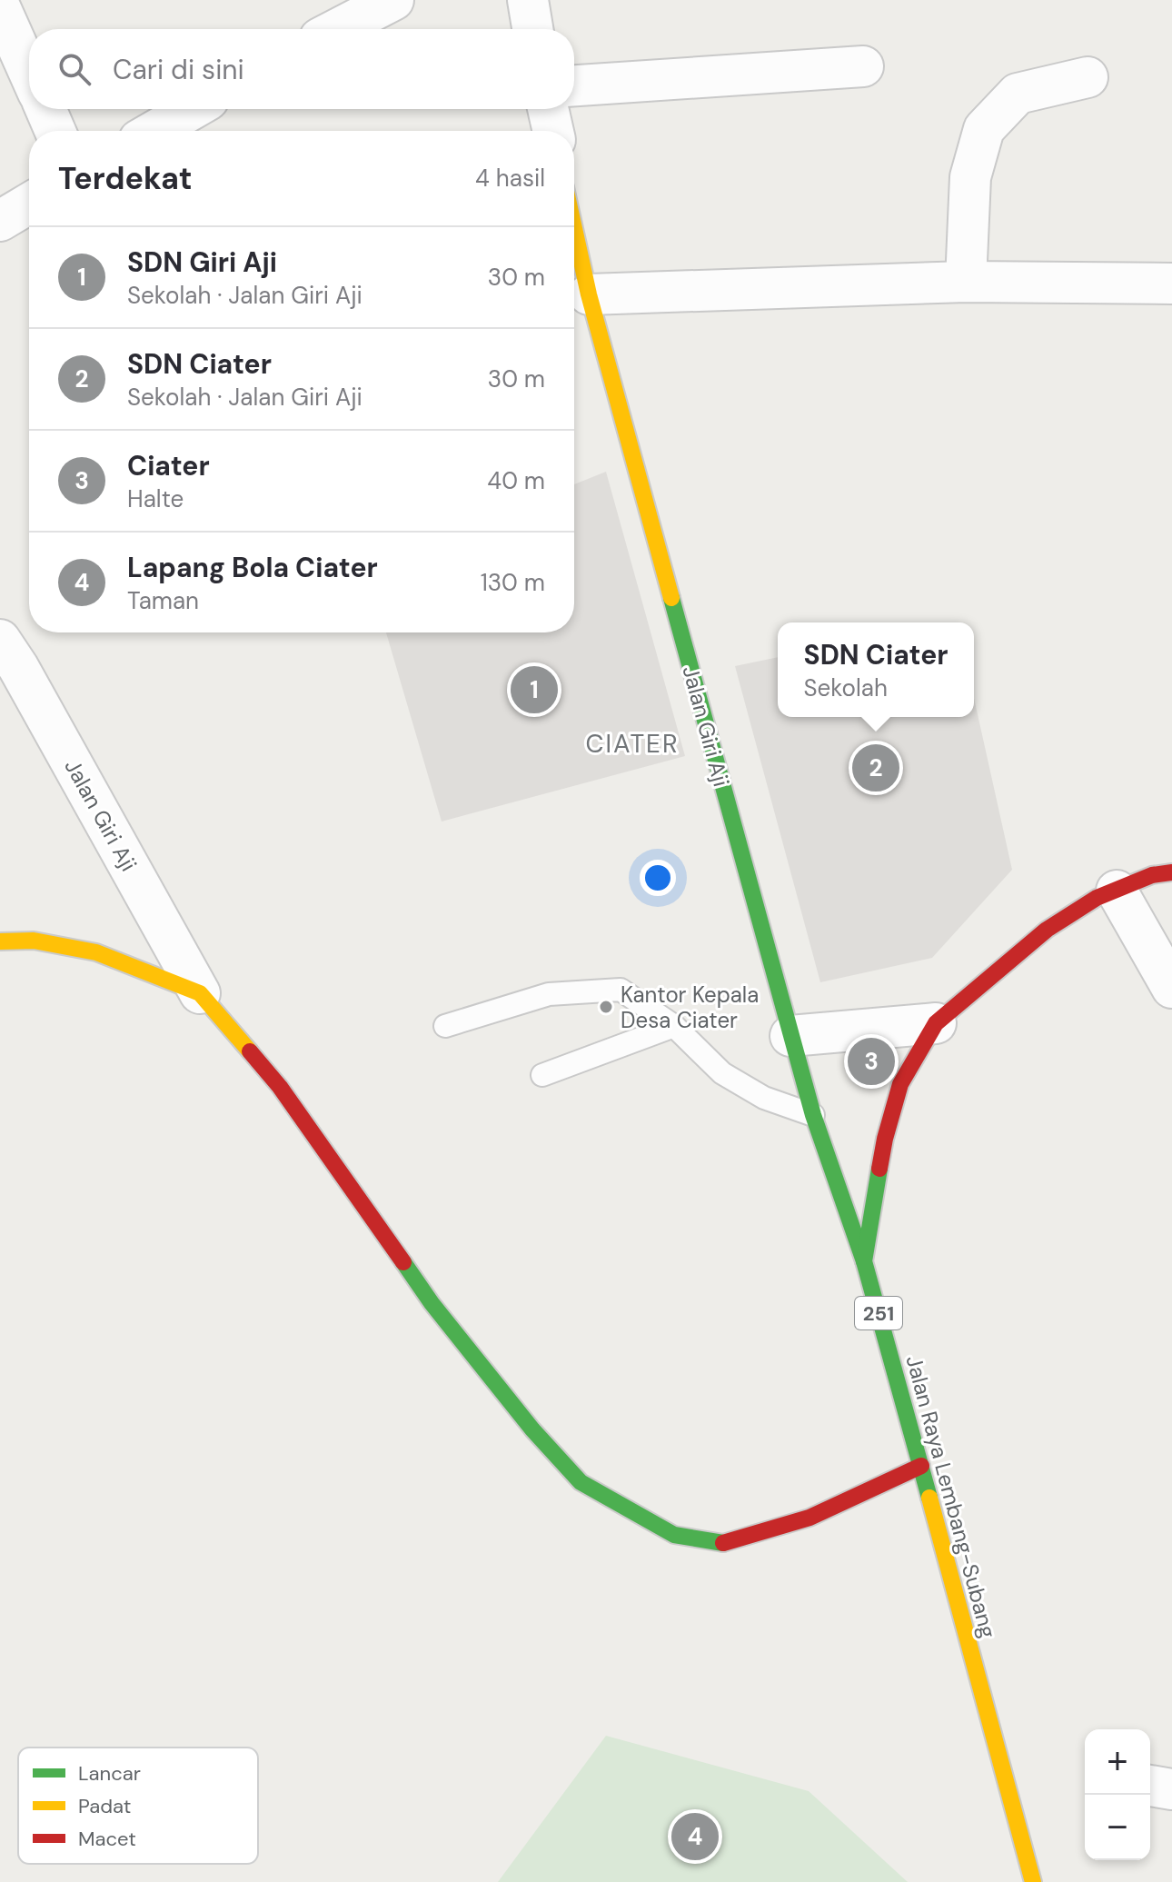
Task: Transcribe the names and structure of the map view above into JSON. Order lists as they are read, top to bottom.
{
  "streets": {
    "street": ["Jalan Giri Aji", "251", "Jalan Raya Lembang-Subang"]
  },
  "crossings": [
    ["Jalan Giri Aji", "Jalan Raya Lembang-Subang"]
  ],
  "districts": ["CIATER"],
  "places": ["Kantor Kepala Desa Ciater"],
  "legend": ["Lancar", "Padat", "Macet"],
  "page": {
    "search": "Cari di sini",
    "heading": ["Terdekat", "4 hasil"],
    "list": [
      {
        "mark": "1",
        "name": "SDN Giri Aji",
        "note": "Sekolah · Jalan Giri Aji",
        "value": "30 m"
      },
      {
        "mark": "2",
        "name": "SDN Ciater",
        "note": "Sekolah · Jalan Giri Aji",
        "value": "30 m"
      },
      {
        "mark": "3",
        "name": "Ciater",
        "note": "Halte",
        "value": "40 m"
      },
      {
        "mark": "4",
        "name": "Lapang Bola Ciater",
        "note": "Taman",
        "value": "130 m"
      }
    ],
    "popup": ["SDN Ciater", "Sekolah"],
    "pins": [
      "1",
      "2",
      "3",
      "4"
    ],
    "map_buttons": ["+", "−"]
  }
}
